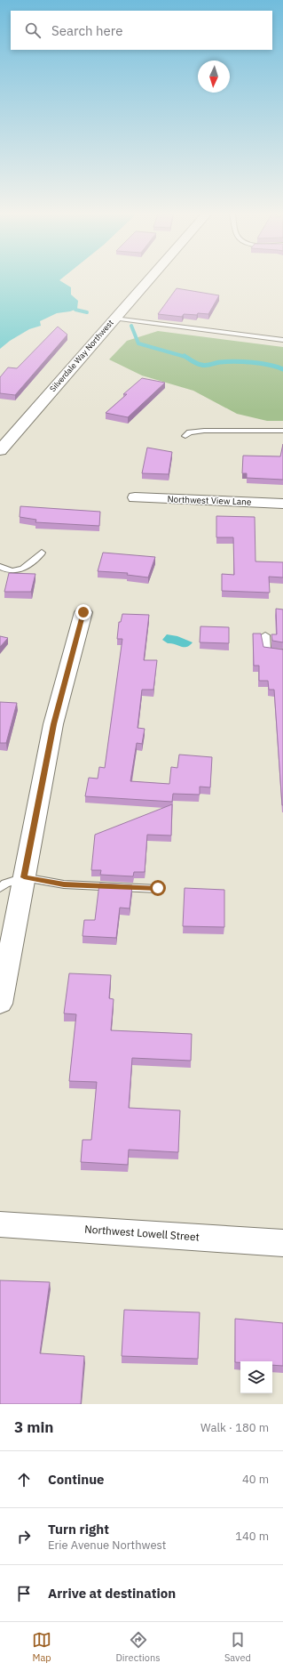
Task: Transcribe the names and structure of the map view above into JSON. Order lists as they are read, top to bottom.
{
  "streets": {
    "main road": ["Silverdale Way Northwest"],
    "street": ["Northwest View Lane", "Northwest Lowell Street"]
  },
  "north": "bottom",
  "page": {
    "search": "Search here",
    "heading": ["3 min", "Walk · 180 m"],
    "list": [
      ["Continue", "40 m"],
      ["Turn right", "Erie Avenue Northwest", "140 m"],
      "Arrive at destination"
    ],
    "nav": ["Map", "Directions", "Saved"]
  }
}
